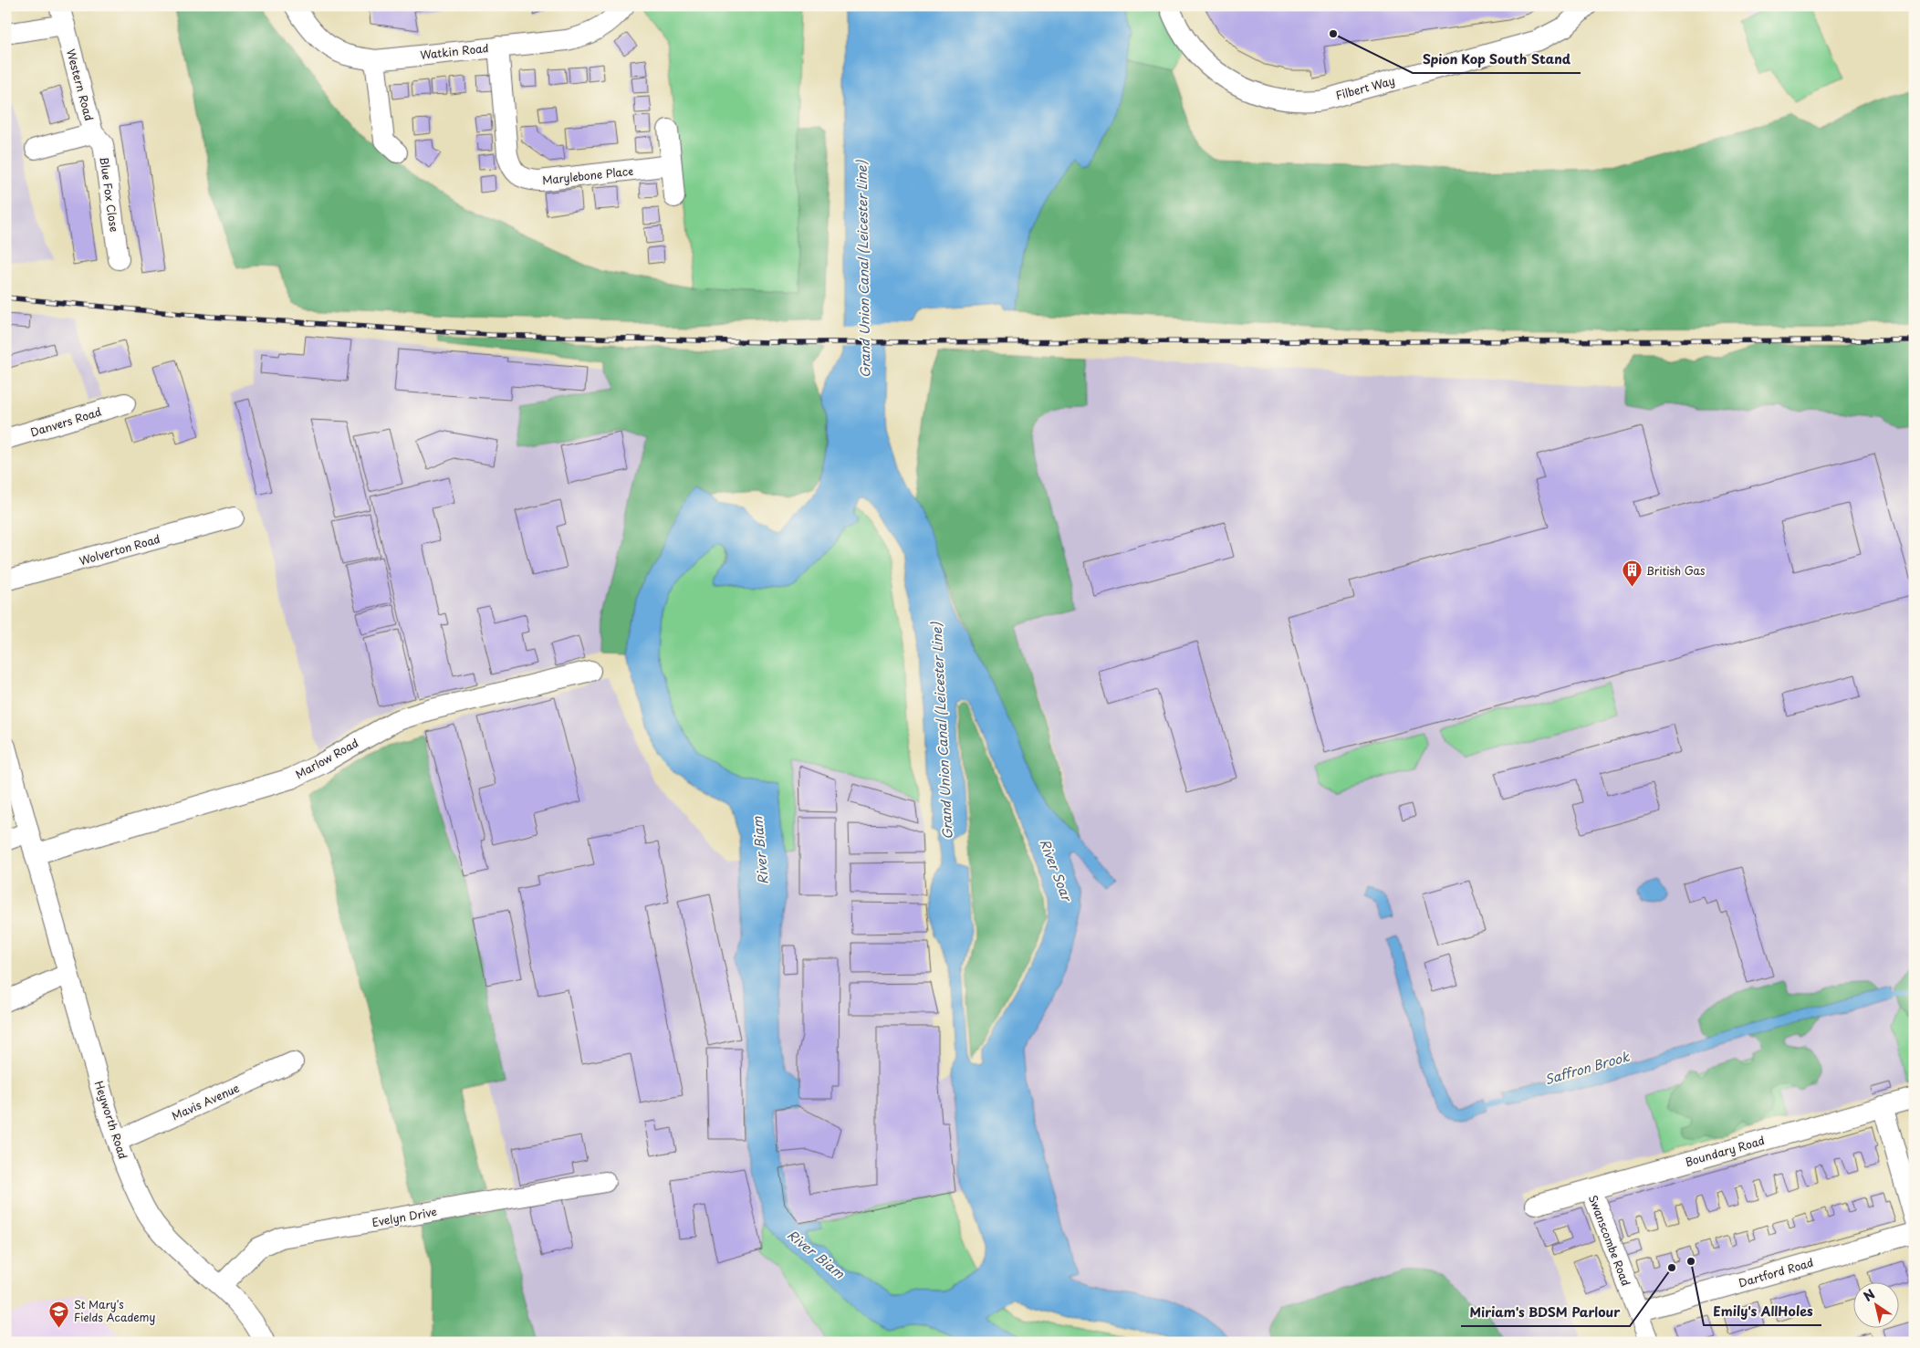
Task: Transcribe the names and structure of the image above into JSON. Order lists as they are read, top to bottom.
{
  "streets": {
    "street": [
      "Watkin Road",
      "Western Road",
      "Filbert Way",
      "Marylebone Place",
      "Blue Fox Close",
      "Danvers Road",
      "Wolverton Road",
      "Marlow Road",
      "Mavis Avenue",
      "Heyworth Road",
      "Boundary Road",
      "Evelyn Drive",
      "Swanscombe Road",
      "Dartford Road"
    ]
  },
  "crossings": [
    ["Watkin Road", "Marylebone Place"],
    ["Western Road", "Blue Fox Close"],
    ["Marlow Road", "Heyworth Road"],
    ["Mavis Avenue", "Heyworth Road"],
    ["Heyworth Road", "Evelyn Drive"],
    ["Boundary Road", "Swanscombe Road"],
    ["Swanscombe Road", "Dartford Road"]
  ],
  "water": [
    "Grand Union Canal (Leicester Line)",
    "River Biam",
    "River Soar",
    "Saffron Brook"
  ],
  "places": {
    "other": ["Spion Kop South Stand", "Emily's AllHoles", "Miriam's BDSM Parlour"],
    "building": ["British Gas"],
    "school or university": ["St Mary's Fields Academy"]
  },
  "north": "top left"
}
